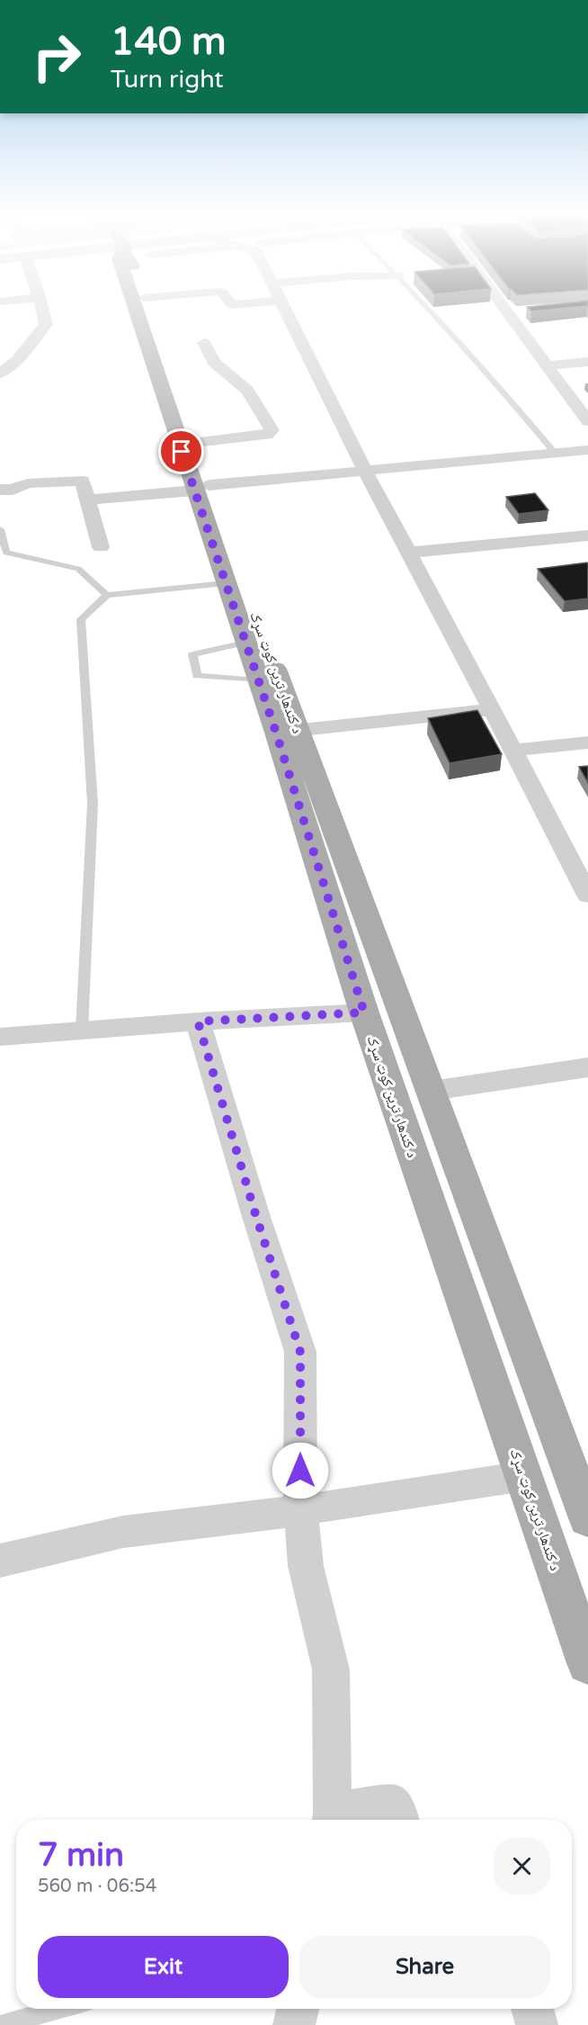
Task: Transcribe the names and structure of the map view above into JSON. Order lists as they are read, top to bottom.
{
  "streets": {
    "main road": ["د کندهار ترين کوټ سړک"]
  },
  "page": {
    "turn": ["140 m", "Turn right"],
    "heading": ["7 min", "560 m · 06:54"],
    "buttons": ["Exit", "Share"]
  }
}
